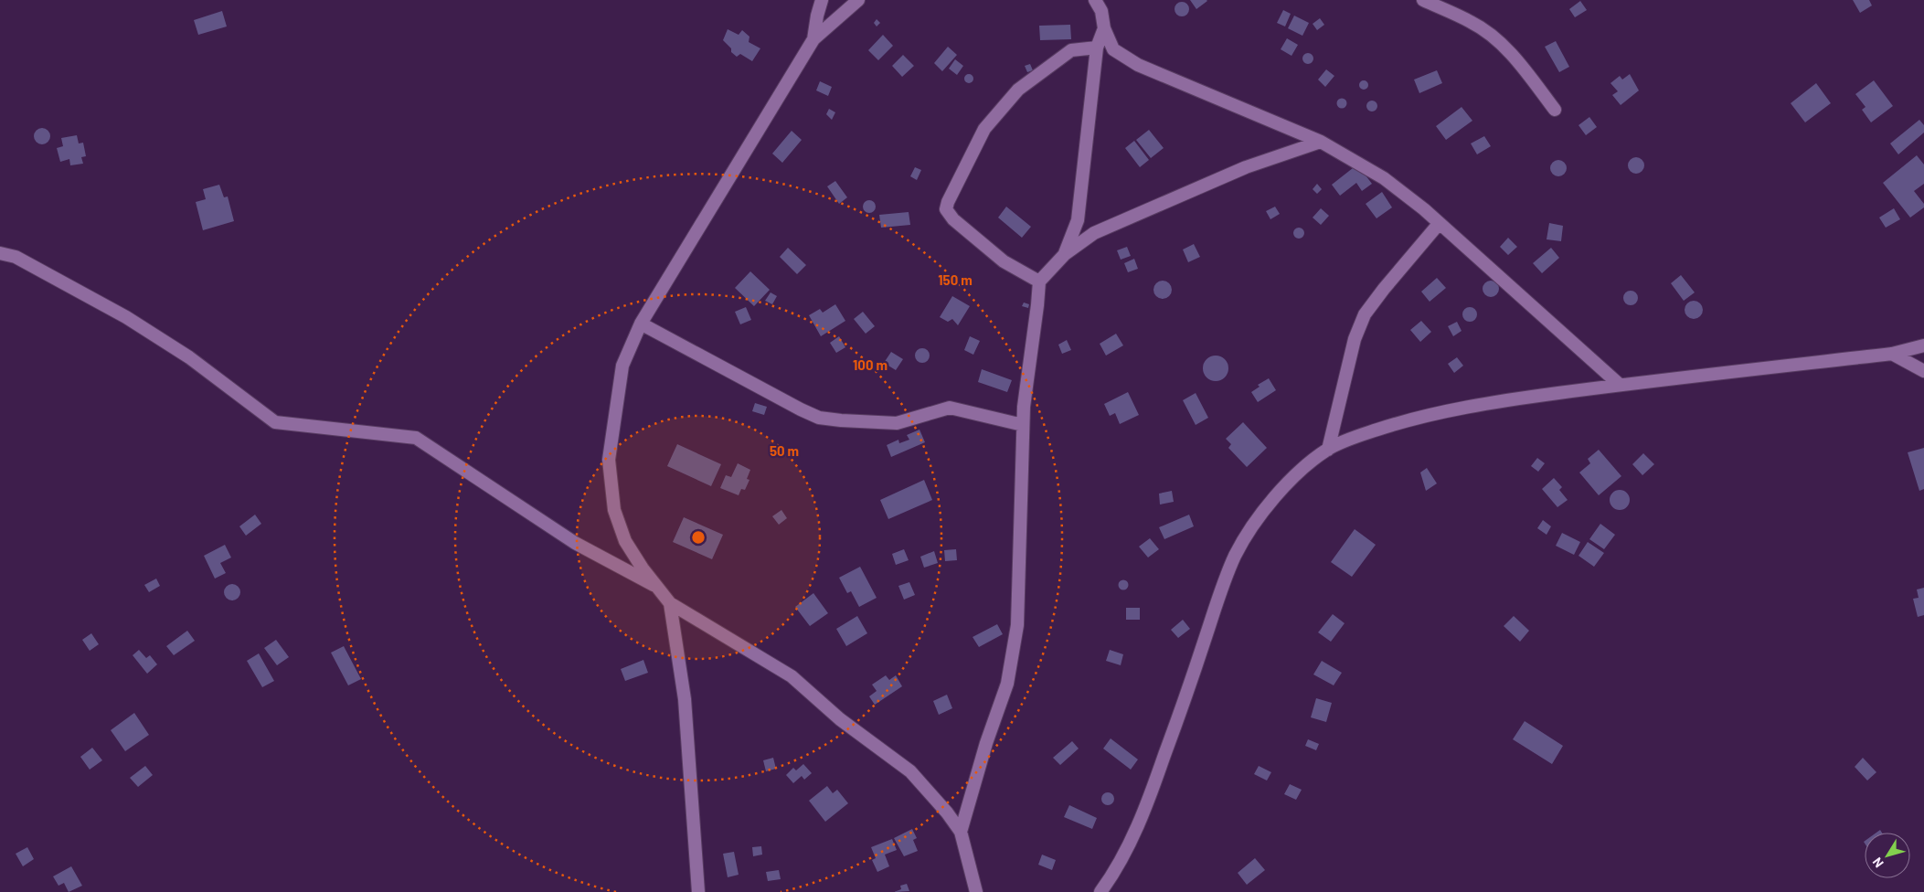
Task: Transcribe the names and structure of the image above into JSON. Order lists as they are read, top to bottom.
{
  "north": "bottom left",
  "rings": ["150 m", "100 m", "50 m"]
}
